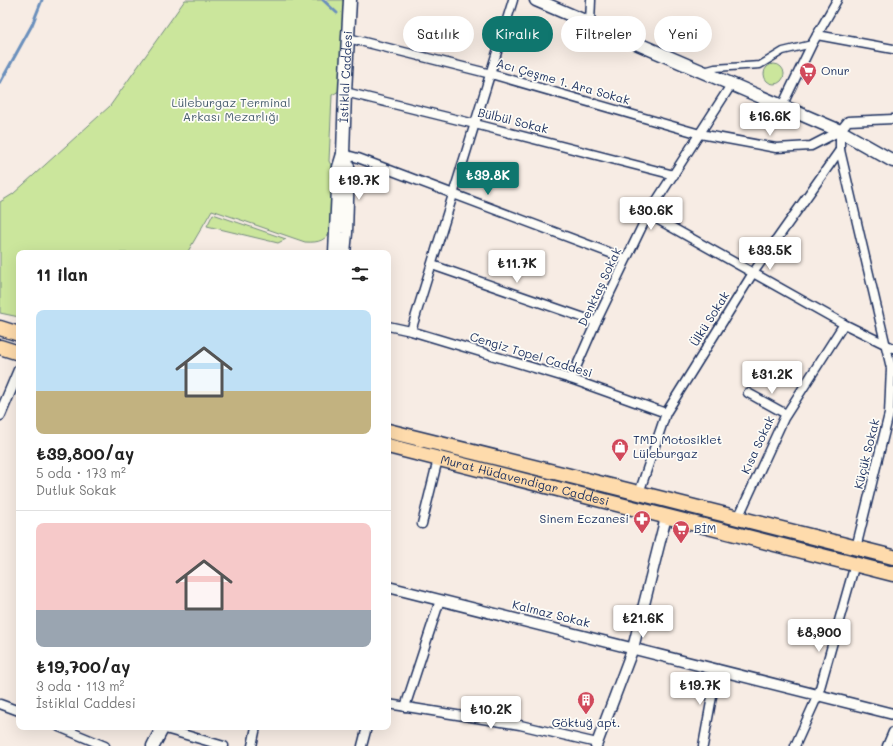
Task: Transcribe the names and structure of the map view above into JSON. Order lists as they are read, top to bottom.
{
  "streets": {
    "highway": ["Murat Hüdavendigar Caddesi"],
    "main road": ["İstiklal Caddesi"],
    "street": [
      "Acı Çeşme 1. Ara Sokak",
      "Bülbül Sokak",
      "Denktaş Sokak",
      "Ülkü Sokak",
      "Cengiz Topel Caddesi",
      "Kısa Sokak",
      "Küçük Sokak",
      "Kalmaz Sokak"
    ]
  },
  "crossings": [
    ["İstiklal Caddesi", "Acı Çeşme 1. Ara Sokak"],
    ["İstiklal Caddesi", "Bülbül Sokak"],
    ["Acı Çeşme 1. Ara Sokak", "Denktaş Sokak"],
    ["Acı Çeşme 1. Ara Sokak", "Küçük Sokak"],
    ["Bülbül Sokak", "Denktaş Sokak"],
    ["Denktaş Sokak", "Cengiz Topel Caddesi"],
    ["Ülkü Sokak", "Cengiz Topel Caddesi"],
    ["Ülkü Sokak", "Küçük Sokak"],
    ["Ülkü Sokak", "Murat Hüdavendigar Caddesi"],
    ["Kısa Sokak", "Murat Hüdavendigar Caddesi"],
    ["Küçük Sokak", "Murat Hüdavendigar Caddesi"]
  ],
  "parks": ["Lüleburgaz Terminal Arkası Mezarlığı"],
  "places": {
    "supermarket": ["Onur", "BİM"],
    "shop": ["TMD Motosiklet Lüleburgaz"],
    "pharmacy": ["Sinem Eczanesi"],
    "building": ["Göktuğ apt."]
  },
  "page": {
    "chip": [
      "Satılık",
      "Kiralık",
      "Filtreler",
      "Yeni"
    ],
    "price": [
      "₺16.6K",
      "₺39.8K",
      "₺19.7K",
      "₺30.6K",
      "₺33.5K",
      "₺11.7K",
      "₺31.2K",
      "₺21.6K",
      "₺8,900",
      "₺19.7K",
      "₺10.2K"
    ],
    "heading": "11 ilan",
    "list": [
      {
        "name": "₺39,800/ay",
        "note": "5 oda · 173 m² · Dutluk Sokak"
      },
      {
        "name": "₺19,700/ay",
        "note": "3 oda · 113 m² · İstiklal Caddesi"
      }
    ]
  }
}
